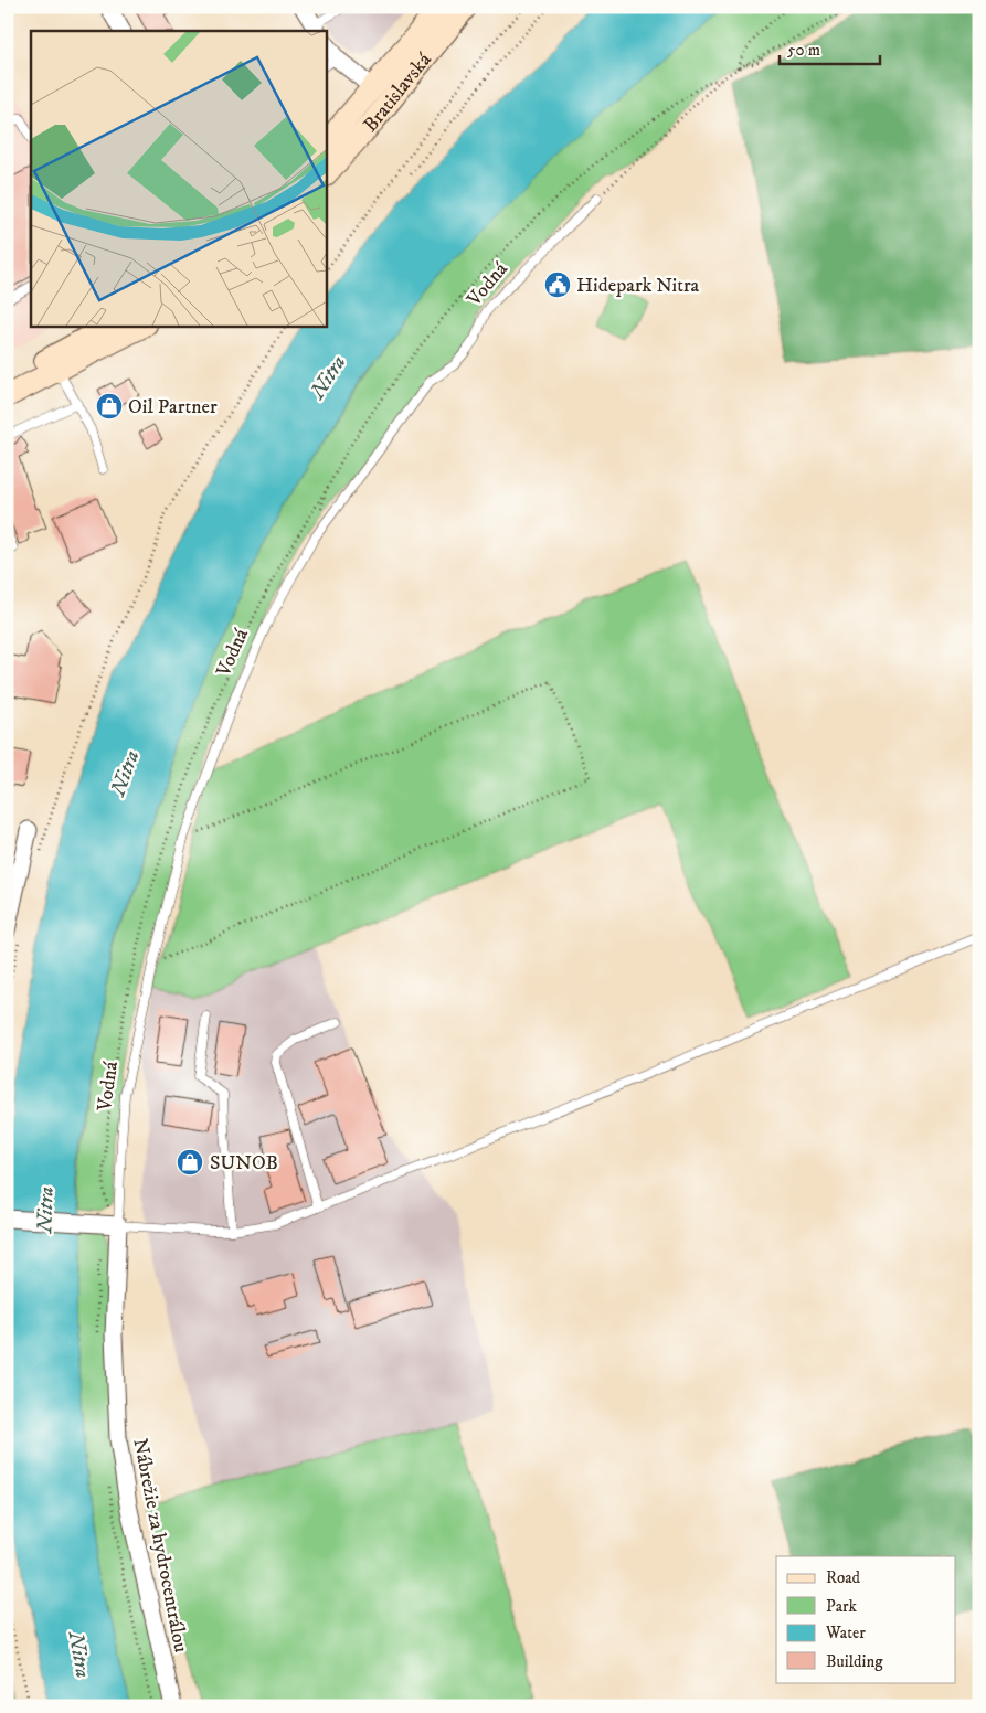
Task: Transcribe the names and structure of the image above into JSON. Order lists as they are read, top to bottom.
{
  "streets": {
    "main road": ["Bratislavská"],
    "street": ["Nábrežie za hydrocentrálou"],
    "lane": ["Vodná"]
  },
  "crossings": [
    ["Vodná", "Nábrežie za hydrocentrálou"]
  ],
  "water": ["Nitra"],
  "places": {
    "public building": ["Hidepark Nitra"],
    "shop": ["Oil Partner", "SUNOB"]
  },
  "legend": [
    "Road",
    "Park",
    "Water",
    "Building"
  ],
  "scale_bar": "50 m"
}
